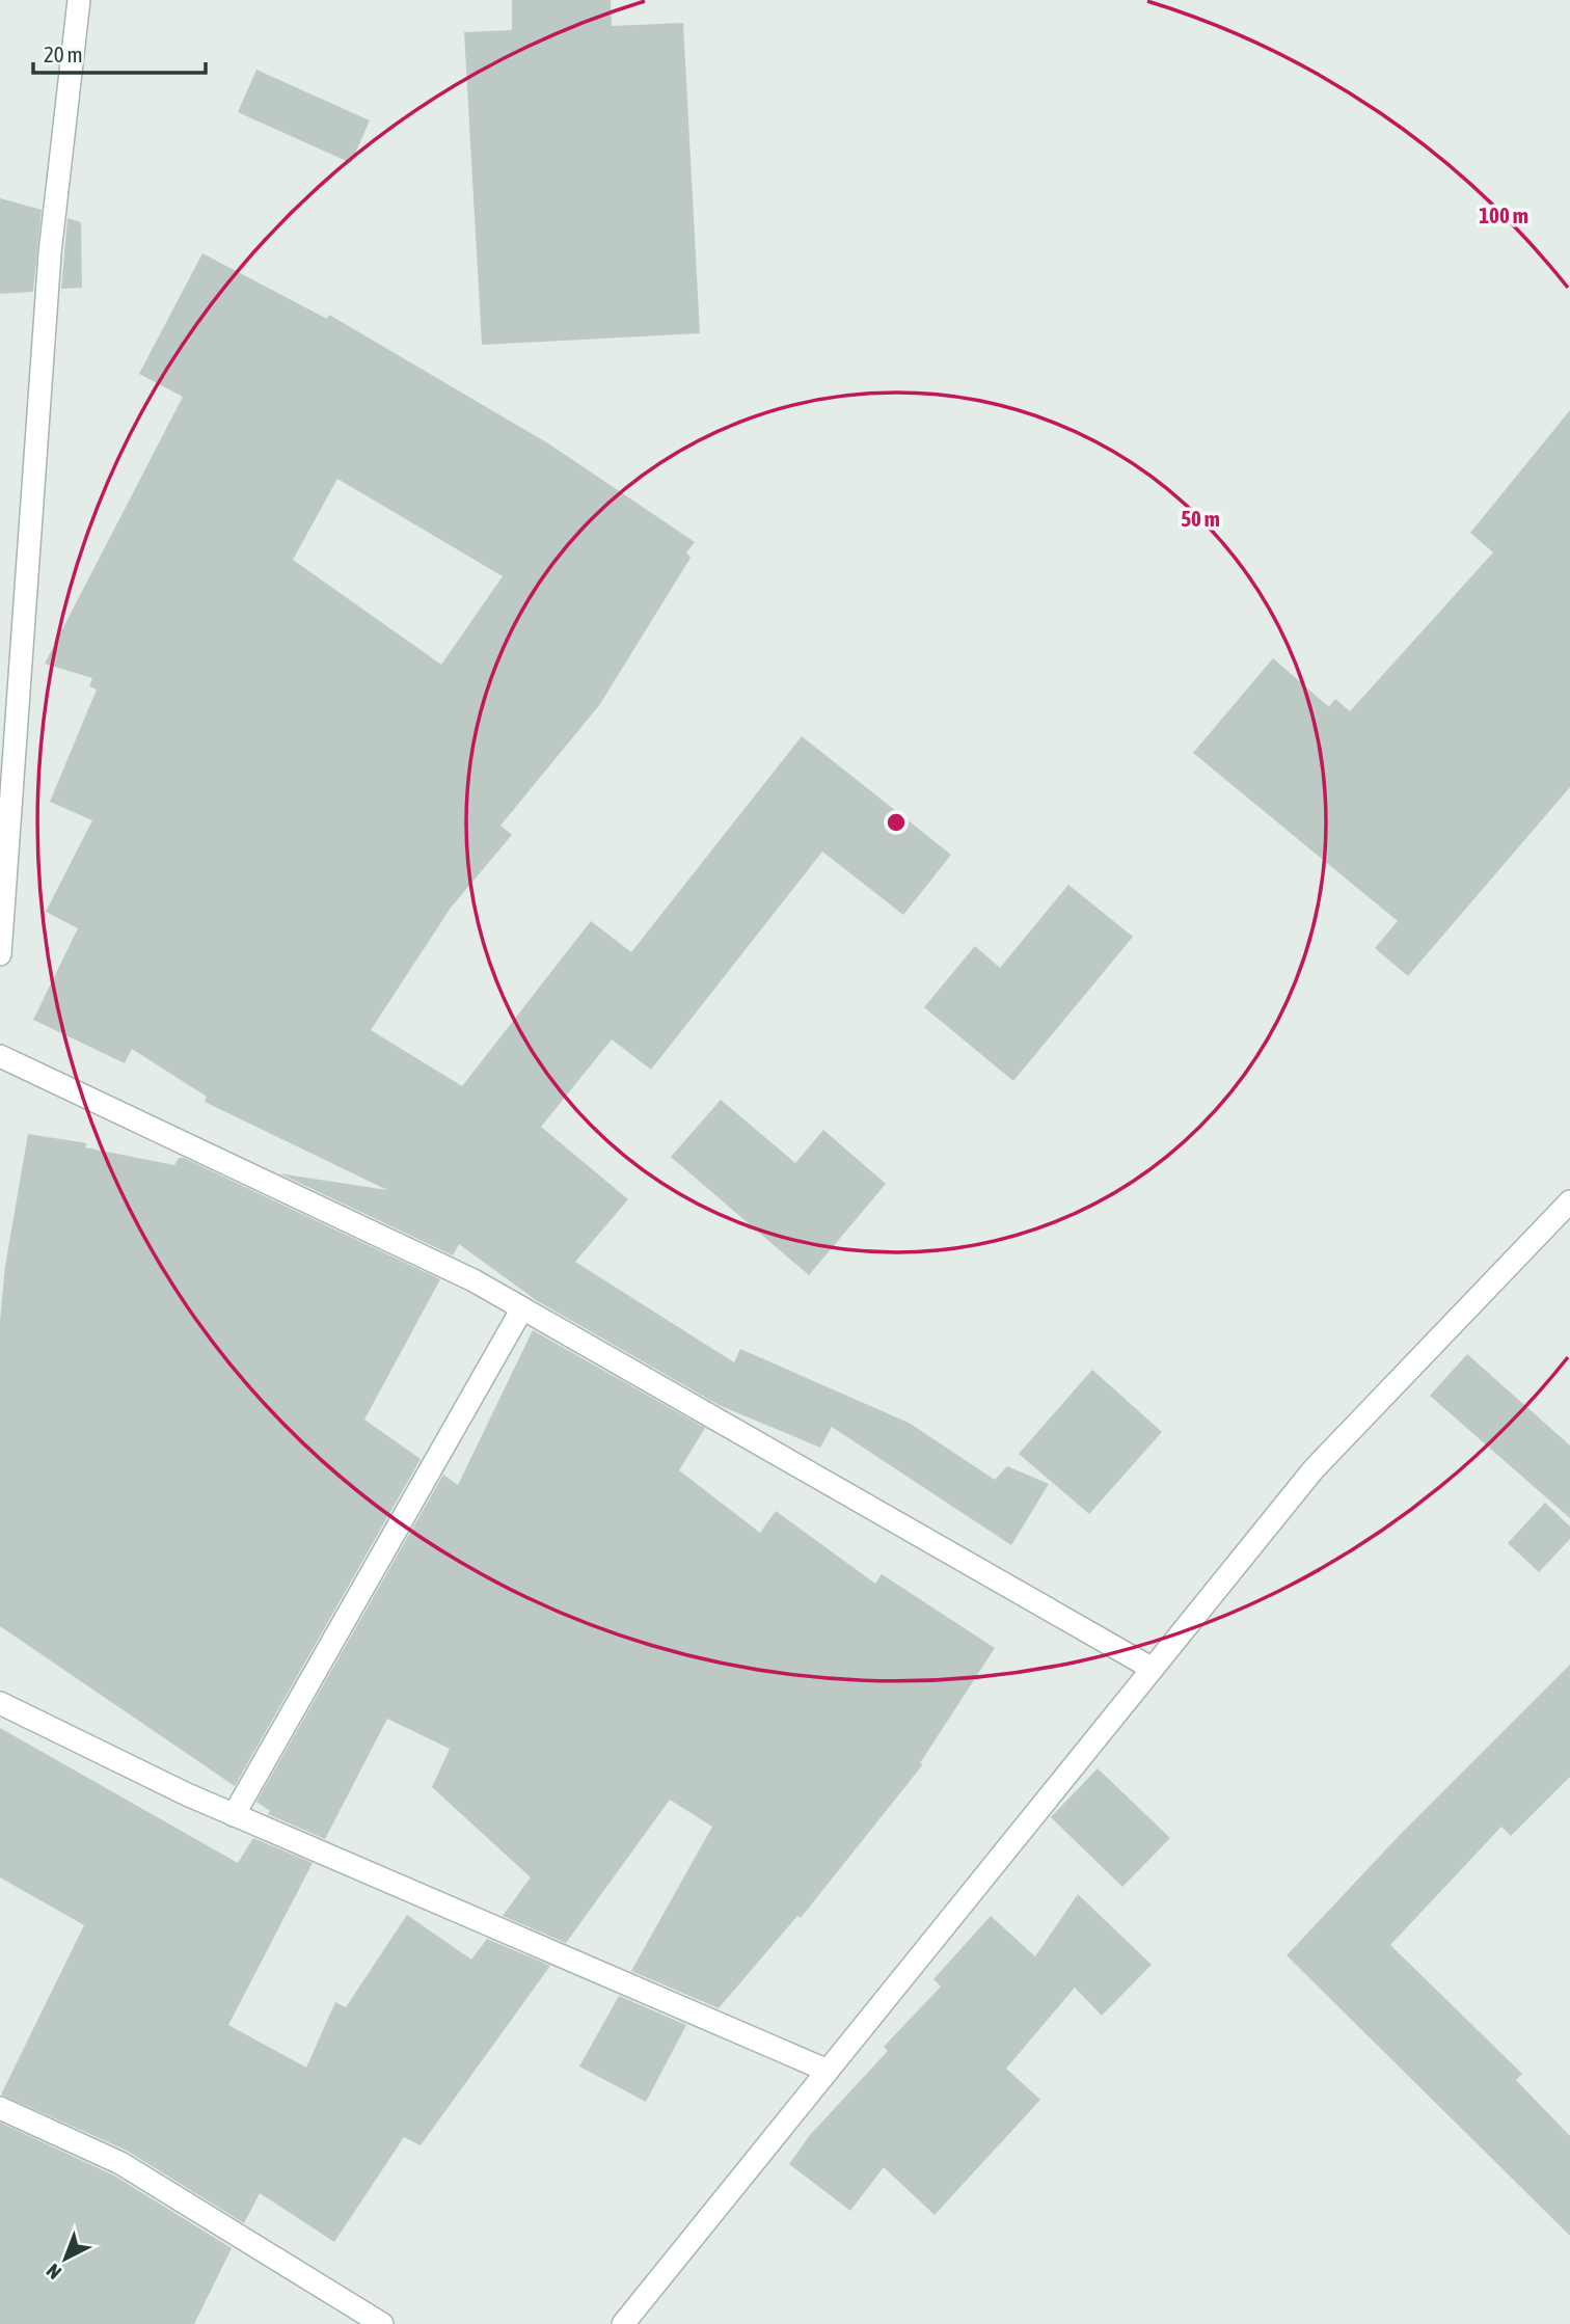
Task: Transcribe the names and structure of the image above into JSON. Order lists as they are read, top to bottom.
{
  "scale_bar": "20 m",
  "north": "bottom left",
  "rings": ["100 m", "50 m"]
}
